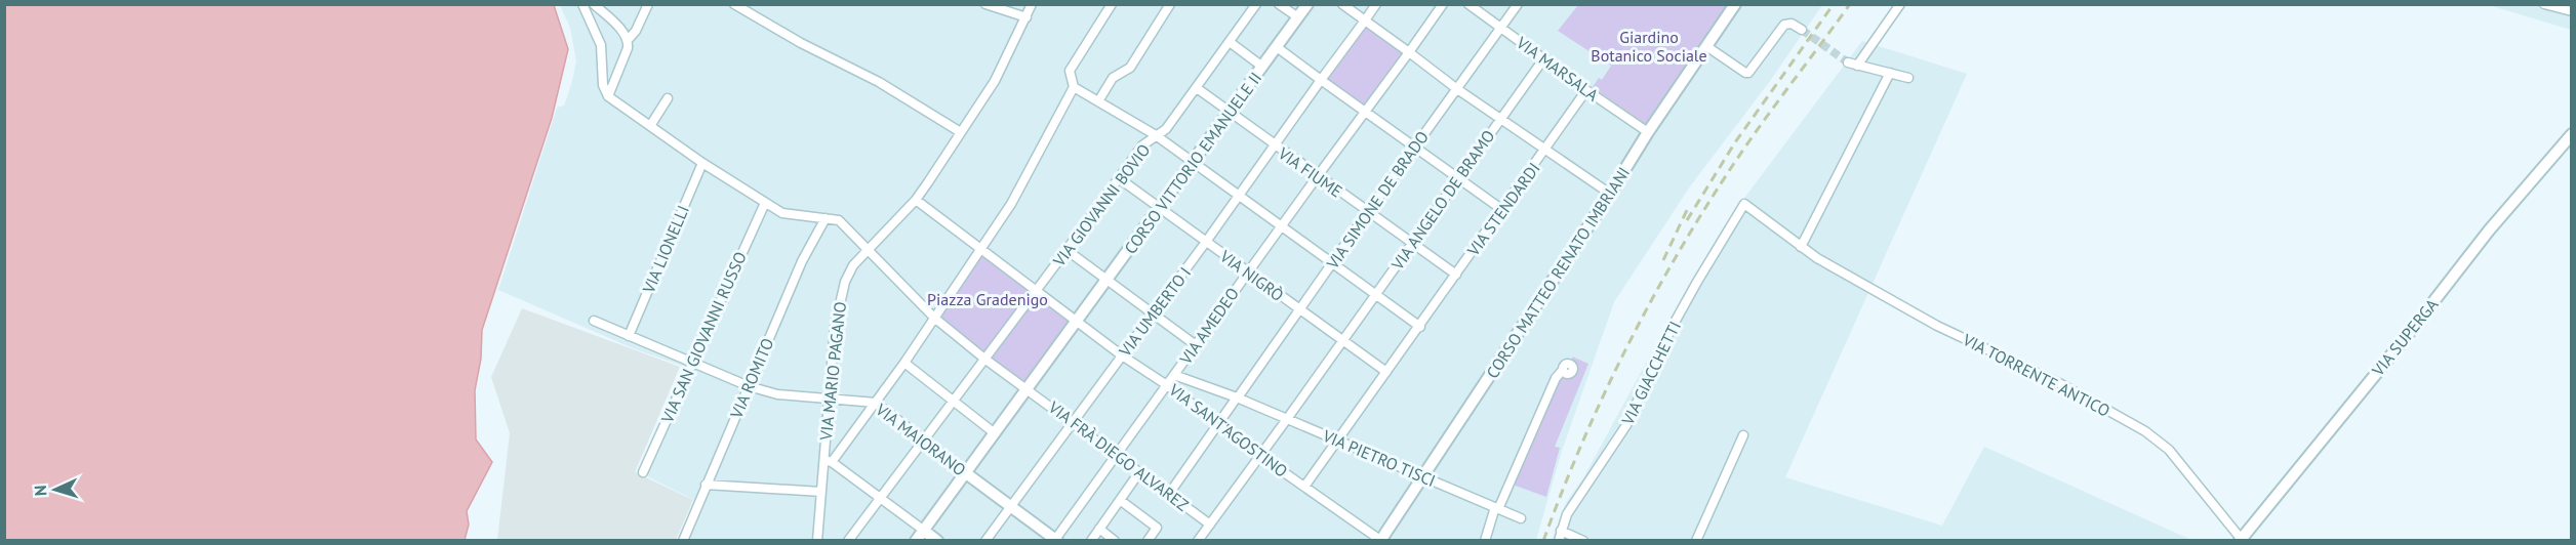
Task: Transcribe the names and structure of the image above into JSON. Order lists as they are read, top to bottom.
{
  "streets": {
    "street": [
      "VIA MARSALA",
      "CORSO VITTORIO EMANUELE II",
      "VIA FIUME",
      "VIA SIMONE DE BRADO",
      "VIA ANGELO DE BRAMO",
      "VIA GIOVANNI BOVIO",
      "VIA STENDARDI",
      "VIA LIONELLI",
      "CORSO MATTEO RENATO IMBRIANI",
      "VIA NIGRÒ",
      "VIA UMBERTO I",
      "VIA AMEDEO",
      "VIA SAN GIOVANNI RUSSO",
      "VIA SUPERGA",
      "VIA MARIO PAGANO",
      "VIA GIACCHETTI",
      "VIA TORRENTE ANTICO",
      "VIA ROMITO",
      "VIA SANT'AGOSTINO",
      "VIA MAIORANO",
      "VIA FRÀ DIEGO ALVAREZ",
      "VIA PIETRO TISCI"
    ]
  },
  "crossings": [
    ["VIA MARSALA", "VIA SIMONE DE BRADO"],
    ["VIA MARSALA", "VIA ANGELO DE BRAMO"],
    ["VIA MARSALA", "VIA STENDARDI"],
    ["VIA MARSALA", "CORSO MATTEO RENATO IMBRIANI"],
    ["CORSO VITTORIO EMANUELE II", "VIA FIUME"],
    ["CORSO VITTORIO EMANUELE II", "VIA NIGRÒ"],
    ["CORSO VITTORIO EMANUELE II", "VIA SANT'AGOSTINO"],
    ["VIA FIUME", "VIA SIMONE DE BRADO"],
    ["VIA FIUME", "VIA ANGELO DE BRAMO"],
    ["VIA FIUME", "VIA GIOVANNI BOVIO"],
    ["VIA FIUME", "VIA STENDARDI"],
    ["VIA FIUME", "VIA UMBERTO I"],
    ["VIA FIUME", "VIA AMEDEO"],
    ["VIA SIMONE DE BRADO", "VIA NIGRÒ"],
    ["VIA SIMONE DE BRADO", "VIA SANT'AGOSTINO"],
    ["VIA SIMONE DE BRADO", "VIA FRÀ DIEGO ALVAREZ"],
    ["VIA SIMONE DE BRADO", "VIA PIETRO TISCI"],
    ["VIA ANGELO DE BRAMO", "VIA NIGRÒ"],
    ["VIA ANGELO DE BRAMO", "VIA SANT'AGOSTINO"],
    ["VIA ANGELO DE BRAMO", "VIA FRÀ DIEGO ALVAREZ"],
    ["VIA ANGELO DE BRAMO", "VIA PIETRO TISCI"],
    ["VIA GIOVANNI BOVIO", "VIA NIGRÒ"],
    ["VIA STENDARDI", "VIA NIGRÒ"],
    ["VIA STENDARDI", "VIA SANT'AGOSTINO"],
    ["VIA STENDARDI", "VIA PIETRO TISCI"],
    ["VIA LIONELLI", "VIA MAIORANO"],
    ["CORSO MATTEO RENATO IMBRIANI", "VIA SANT'AGOSTINO"],
    ["CORSO MATTEO RENATO IMBRIANI", "VIA PIETRO TISCI"],
    ["VIA NIGRÒ", "VIA UMBERTO I"],
    ["VIA NIGRÒ", "VIA AMEDEO"],
    ["VIA UMBERTO I", "VIA SANT'AGOSTINO"],
    ["VIA UMBERTO I", "VIA MAIORANO"],
    ["VIA UMBERTO I", "VIA FRÀ DIEGO ALVAREZ"],
    ["VIA AMEDEO", "VIA SANT'AGOSTINO"],
    ["VIA AMEDEO", "VIA MAIORANO"],
    ["VIA AMEDEO", "VIA FRÀ DIEGO ALVAREZ"],
    ["VIA AMEDEO", "VIA PIETRO TISCI"],
    ["VIA SAN GIOVANNI RUSSO", "VIA MAIORANO"],
    ["VIA SUPERGA", "VIA TORRENTE ANTICO"],
    ["VIA MARIO PAGANO", "VIA MAIORANO"],
    ["VIA GIACCHETTI", "VIA TORRENTE ANTICO"],
    ["VIA ROMITO", "VIA MAIORANO"]
  ],
  "parks": ["Giardino Botanico Sociale", "Piazza Gradenigo"],
  "north": "left"
}
